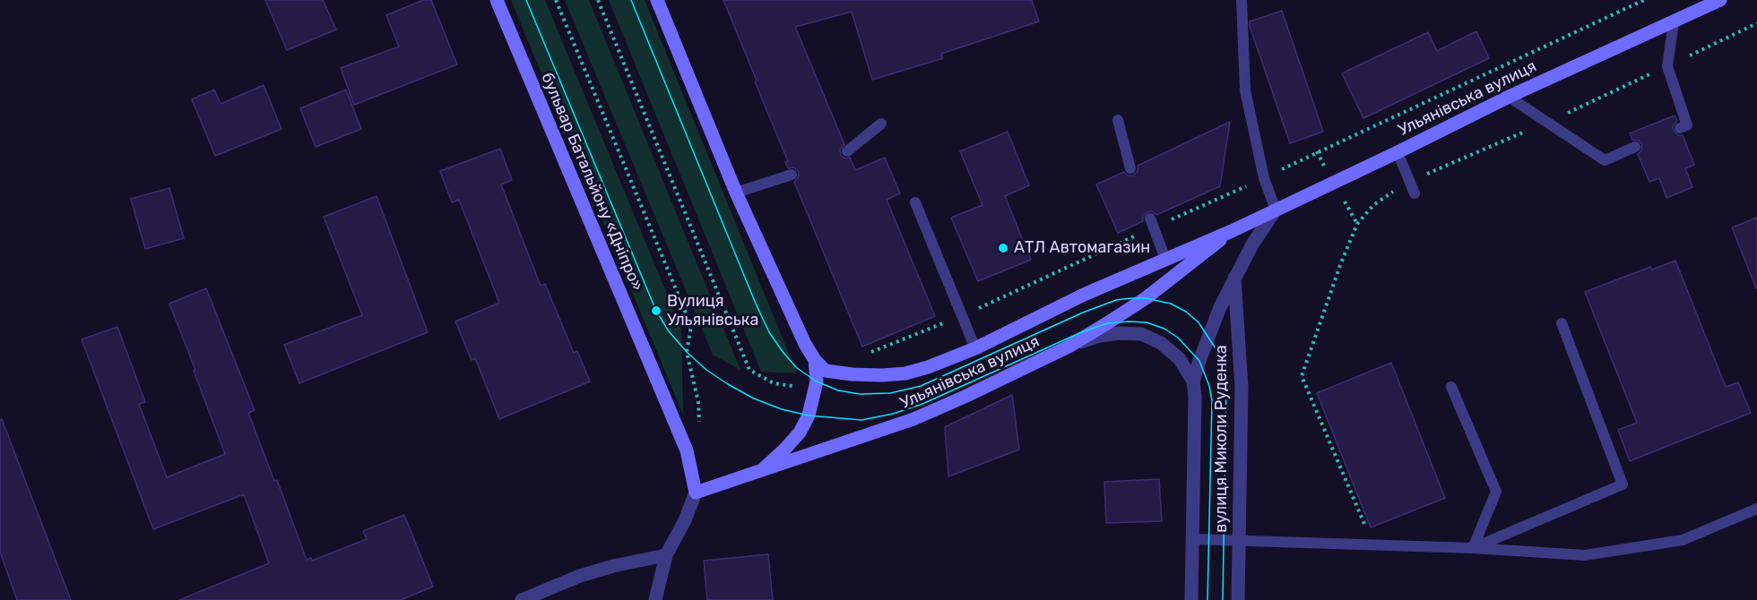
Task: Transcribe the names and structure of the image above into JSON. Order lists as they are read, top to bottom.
{
  "streets": {
    "street": ["Ульянівська вулиця", "бульвар Батальйону «Дніпро»", "вулиця Миколи Руденка"]
  },
  "crossings": [
    ["Ульянівська вулиця", "бульвар Батальйону «Дніпро»"],
    ["Ульянівська вулиця", "вулиця Миколи Руденка"]
  ],
  "places": ["АТЛ Автомагазин", "Вулиця Ульянівська"]
}
